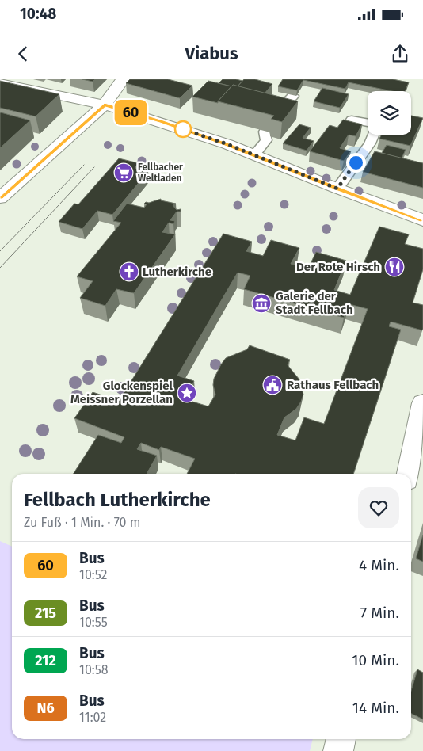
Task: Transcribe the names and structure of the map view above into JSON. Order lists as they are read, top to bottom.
{
  "places": {
    "supermarket": ["Fellbacher Weltladen"],
    "restaurant": ["Der Rote Hirsch"],
    "church": ["Lutherkirche"],
    "museum": ["Galerie der Stadt Fellbach"],
    "public building": ["Rathaus Fellbach"],
    "place": ["Glockenspiel Meissner Porzellan"]
  },
  "lines": ["bus line 60"],
  "page": {
    "status": "10:48",
    "header": "Viabus",
    "on_map": "60",
    "heading": ["Fellbach Lutherkirche", "Zu Fuß · 1 Min. · 70 m"],
    "list": [
      {
        "mark": "60",
        "name": "Bus",
        "note": "10:52",
        "value": "4 Min."
      },
      {
        "mark": "215",
        "name": "Bus",
        "note": "10:55",
        "value": "7 Min."
      },
      {
        "mark": "212",
        "name": "Bus",
        "note": "10:58",
        "value": "10 Min."
      },
      {
        "mark": "N6",
        "name": "Bus",
        "note": "11:02",
        "value": "14 Min."
      }
    ]
  }
}
